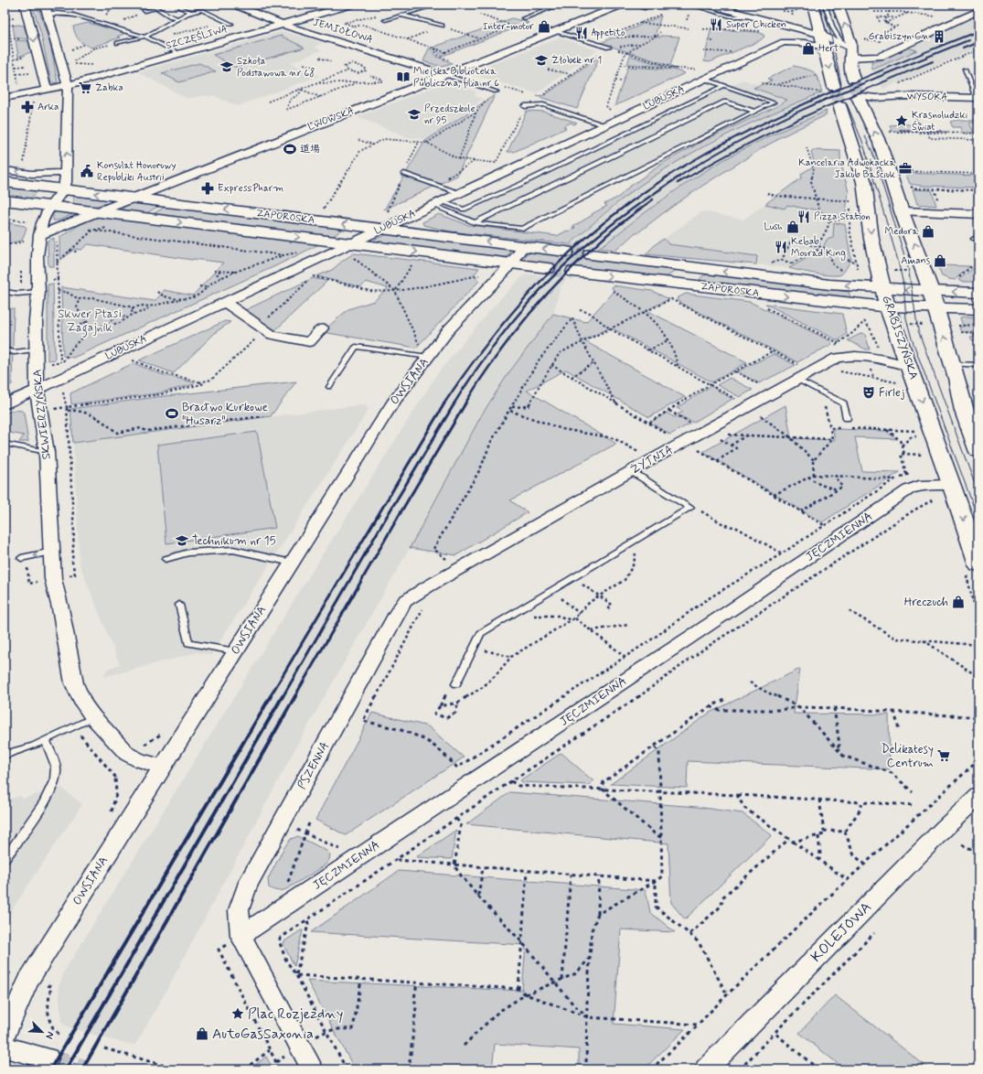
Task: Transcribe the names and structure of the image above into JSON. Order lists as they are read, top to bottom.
{
  "streets": {
    "main road": ["ZAPOROSKA", "GRABISZYŃSKA"],
    "street": [
      "JEMIOŁOWA",
      "SZCZĘŚLIWA",
      "WYSOKA",
      "LUBUSKA",
      "LWOWSKA",
      "OWSIANA",
      "SKWIERZYŃSKA",
      "ŻYTNIA",
      "JĘCZMIENNA",
      "PSZENNA",
      "KOLEJOWA"
    ]
  },
  "crossings": [
    ["JEMIOŁOWA", "SZCZĘŚLIWA"],
    ["JEMIOŁOWA", "LWOWSKA"],
    ["LUBUSKA", "ZAPOROSKA"],
    ["LUBUSKA", "SKWIERZYŃSKA"],
    ["LWOWSKA", "ZAPOROSKA"],
    ["LWOWSKA", "SKWIERZYŃSKA"],
    ["ZAPOROSKA", "GRABISZYŃSKA"],
    ["ZAPOROSKA", "OWSIANA"],
    ["ZAPOROSKA", "SKWIERZYŃSKA"],
    ["GRABISZYŃSKA", "ŻYTNIA"],
    ["GRABISZYŃSKA", "JĘCZMIENNA"],
    ["OWSIANA", "SKWIERZYŃSKA"],
    ["ŻYTNIA", "PSZENNA"],
    ["JĘCZMIENNA", "PSZENNA"]
  ],
  "parks": ["Skwer Ptasi Zagajnik"],
  "places": {
    "restaurant": [
      "Super Chicken",
      "Appetito",
      "Pizza Station",
      "Kebab Mourad King"
    ],
    "shop": [
      "Inter-motor",
      "Hert",
      "Lush",
      "Medora",
      "Amans",
      "Hreczuch",
      "AutoGasSaxonia"
    ],
    "building": ["Grabiszyn Gn"],
    "school or university": [
      "Żłobek nr 1",
      "Szkoła Podstawowa nr 68",
      "Przedszkole nr 95",
      "Technikum nr 15"
    ],
    "library": ["Miejska Biblioteka Publiczna, filia nr 6"],
    "supermarket": ["Żabka", "Delikatesy Centrum"],
    "pharmacy": ["Arka", "ExpressPharm"],
    "place": ["Krasnoludzki Świat", "Plac Rozjezdny"],
    "sports": ["道場", "Bractwo Kurkowe \"Husarz\""],
    "office": ["Kancelaria Adwokacka Jakub Baściuk"],
    "public building": ["Konsulat Honorowy Republiki Austrii"],
    "theatre": ["Firlej"]
  },
  "north": "bottom right"
}
